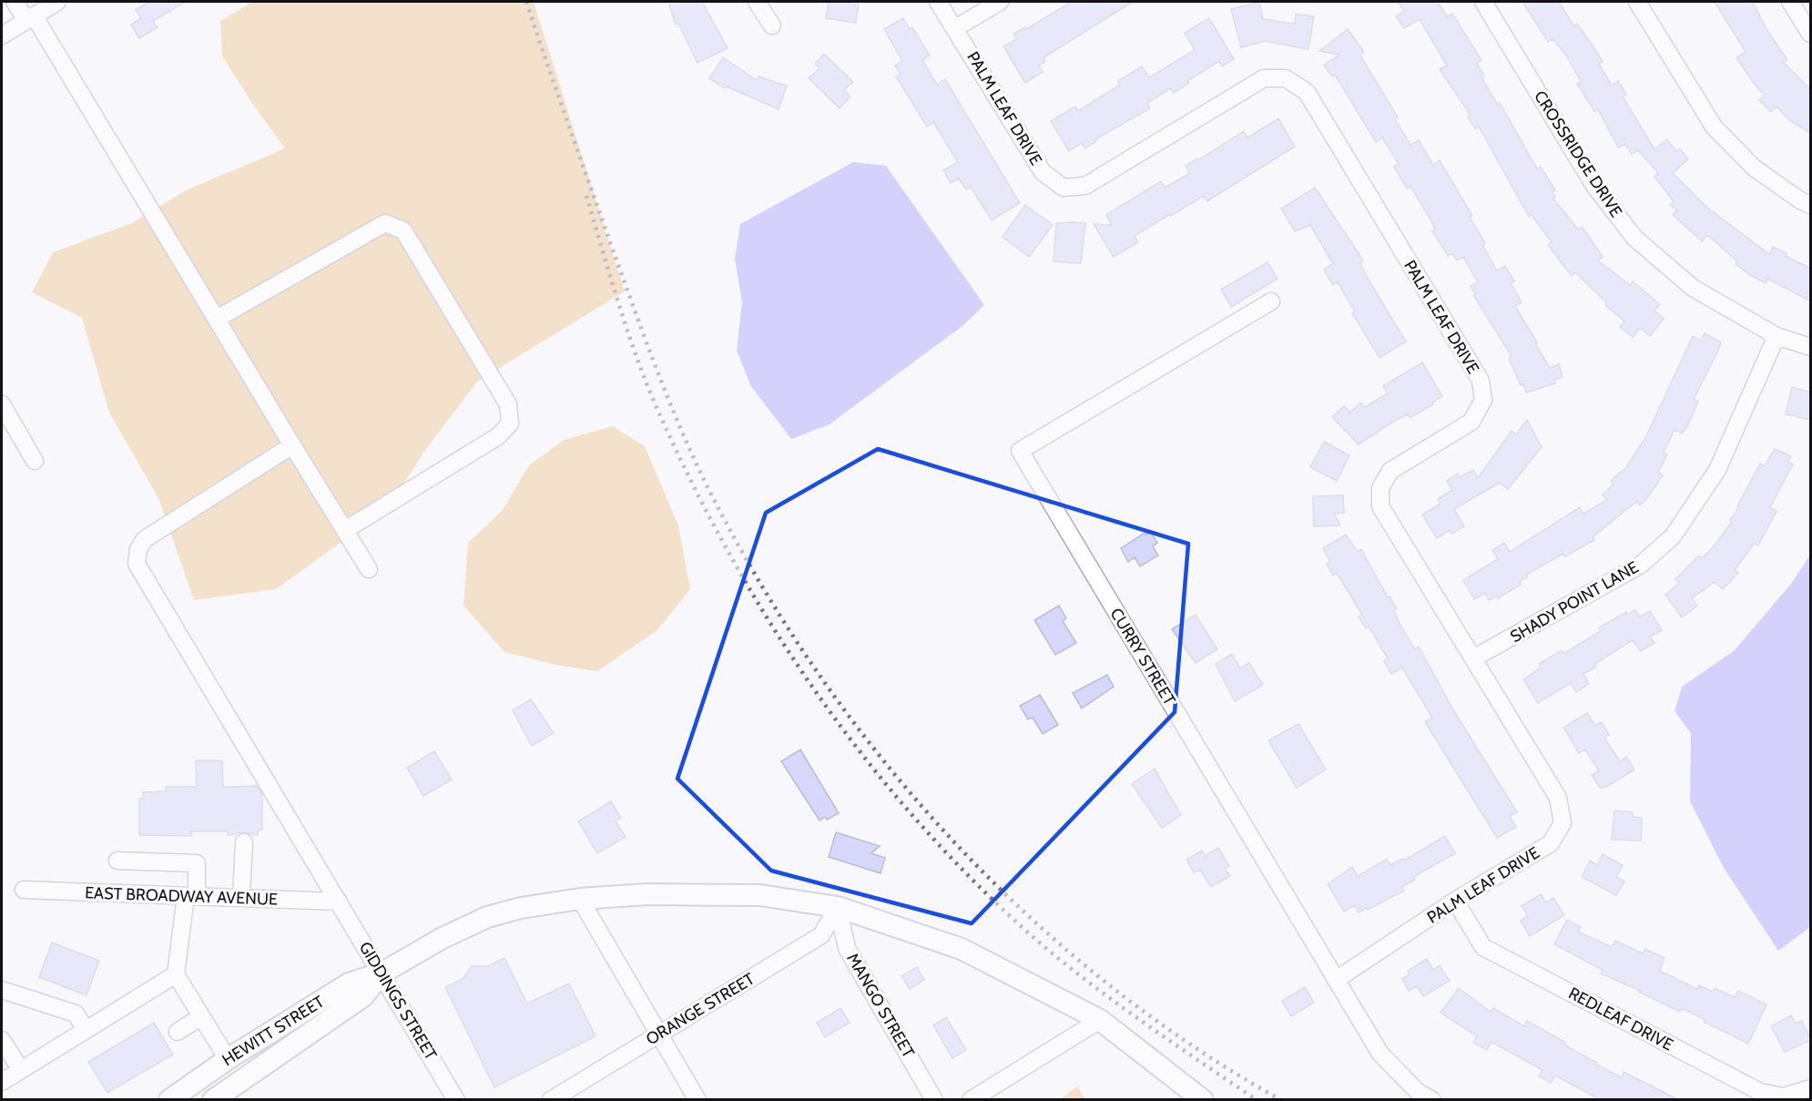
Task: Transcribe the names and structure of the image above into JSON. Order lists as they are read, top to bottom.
{
  "streets": {
    "main road": ["HEWITT STREET"],
    "street": [
      "PALM LEAF DRIVE",
      "CROSSRIDGE DRIVE",
      "SHADY POINT LANE",
      "CURRY STREET",
      "EAST BROADWAY AVENUE",
      "GIDDINGS STREET",
      "MANGO STREET",
      "ORANGE STREET",
      "REDLEAF DRIVE"
    ]
  },
  "crossings": [
    ["PALM LEAF DRIVE", "SHADY POINT LANE"],
    ["PALM LEAF DRIVE", "CURRY STREET"],
    ["PALM LEAF DRIVE", "REDLEAF DRIVE"],
    ["CROSSRIDGE DRIVE", "SHADY POINT LANE"],
    ["EAST BROADWAY AVENUE", "GIDDINGS STREET"],
    ["GIDDINGS STREET", "HEWITT STREET"],
    ["MANGO STREET", "ORANGE STREET"]
  ]
}
